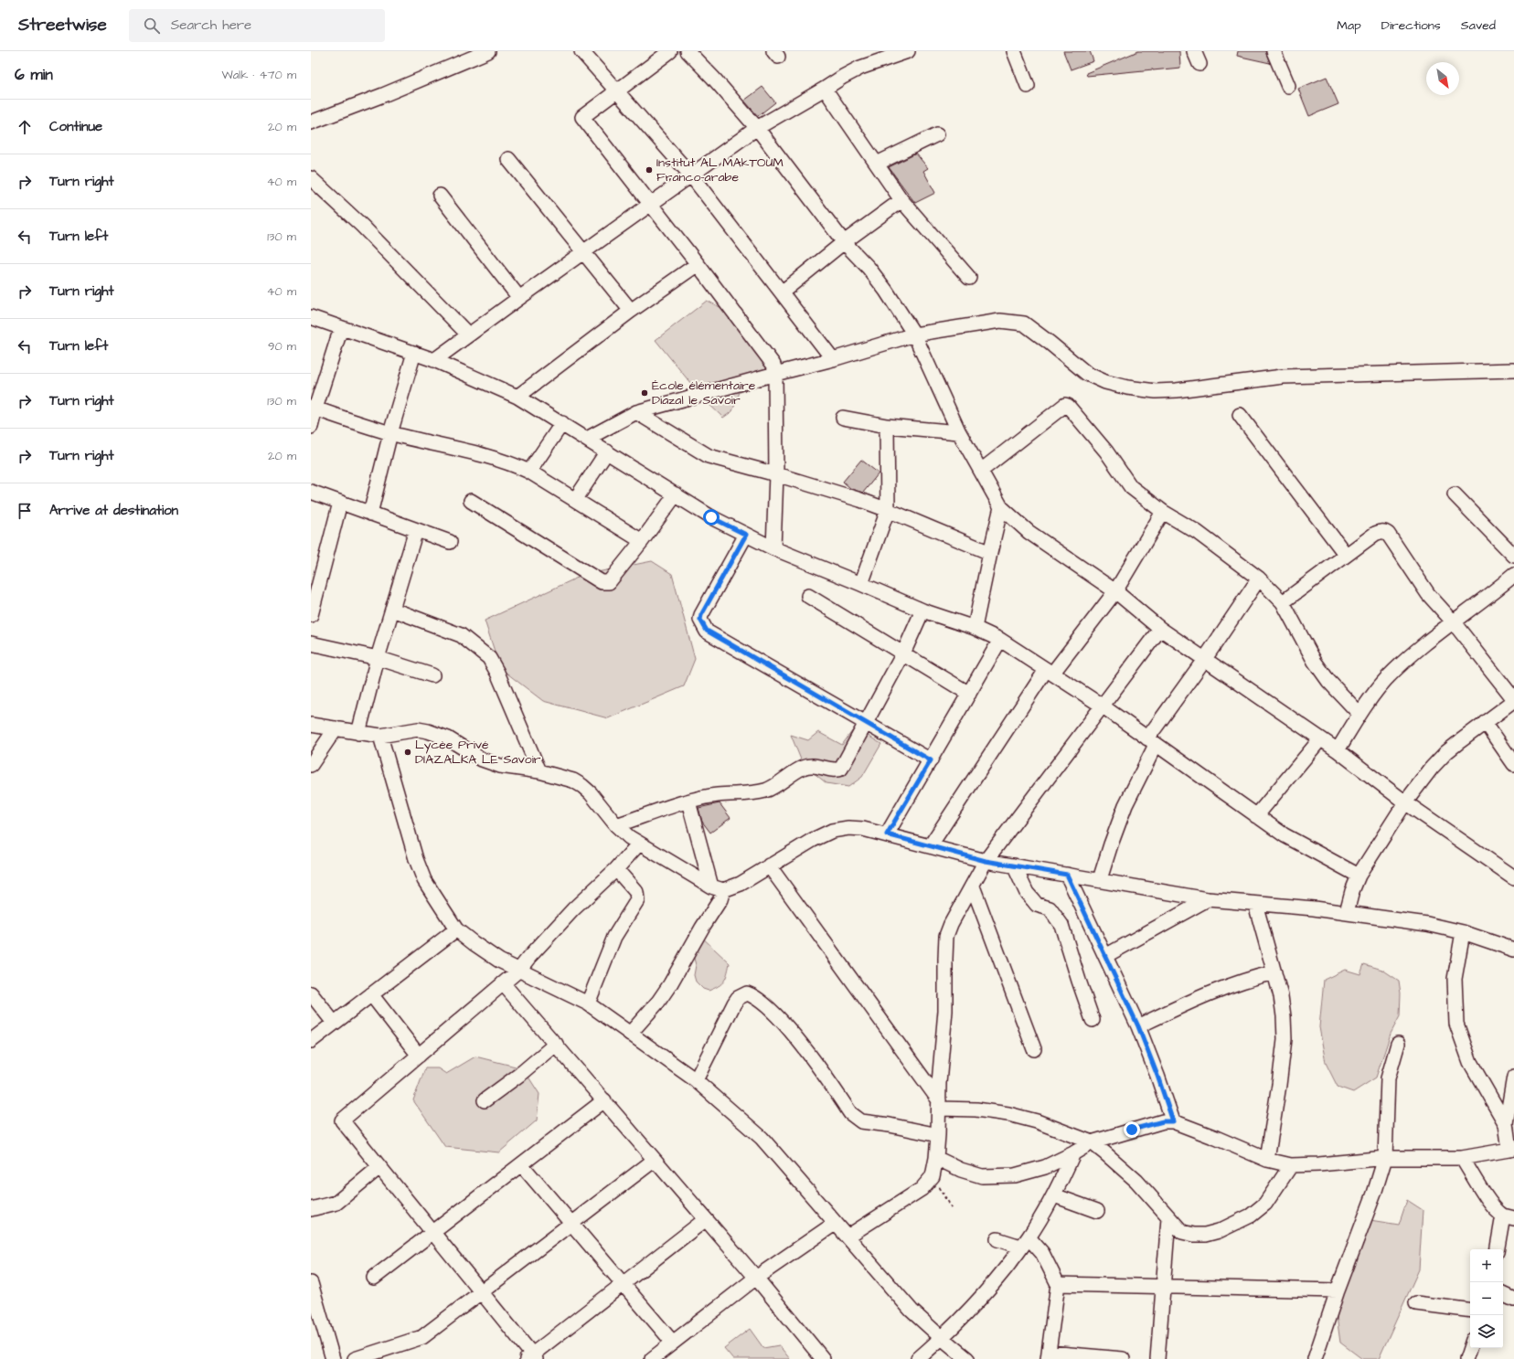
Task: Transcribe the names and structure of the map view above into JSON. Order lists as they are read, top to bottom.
{
  "places": ["Institut AL MAkTOUM Franco-arabe", "École élémentaire Diazal le Savoir", "Lycèe Privé DIAZALKA LE Savoir"],
  "north": "bottom right",
  "page": {
    "header": "Streetwise",
    "search": "Search here",
    "nav": ["Map", "Directions", "Saved"],
    "heading": ["6 min", "Walk · 470 m"],
    "list": [
      ["Continue", "20 m"],
      ["Turn right", "40 m"],
      ["Turn left", "130 m"],
      ["Turn right", "40 m"],
      ["Turn left", "90 m"],
      ["Turn right", "130 m"],
      ["Turn right", "20 m"],
      "Arrive at destination"
    ],
    "map_buttons": ["+", "−"]
  }
}
